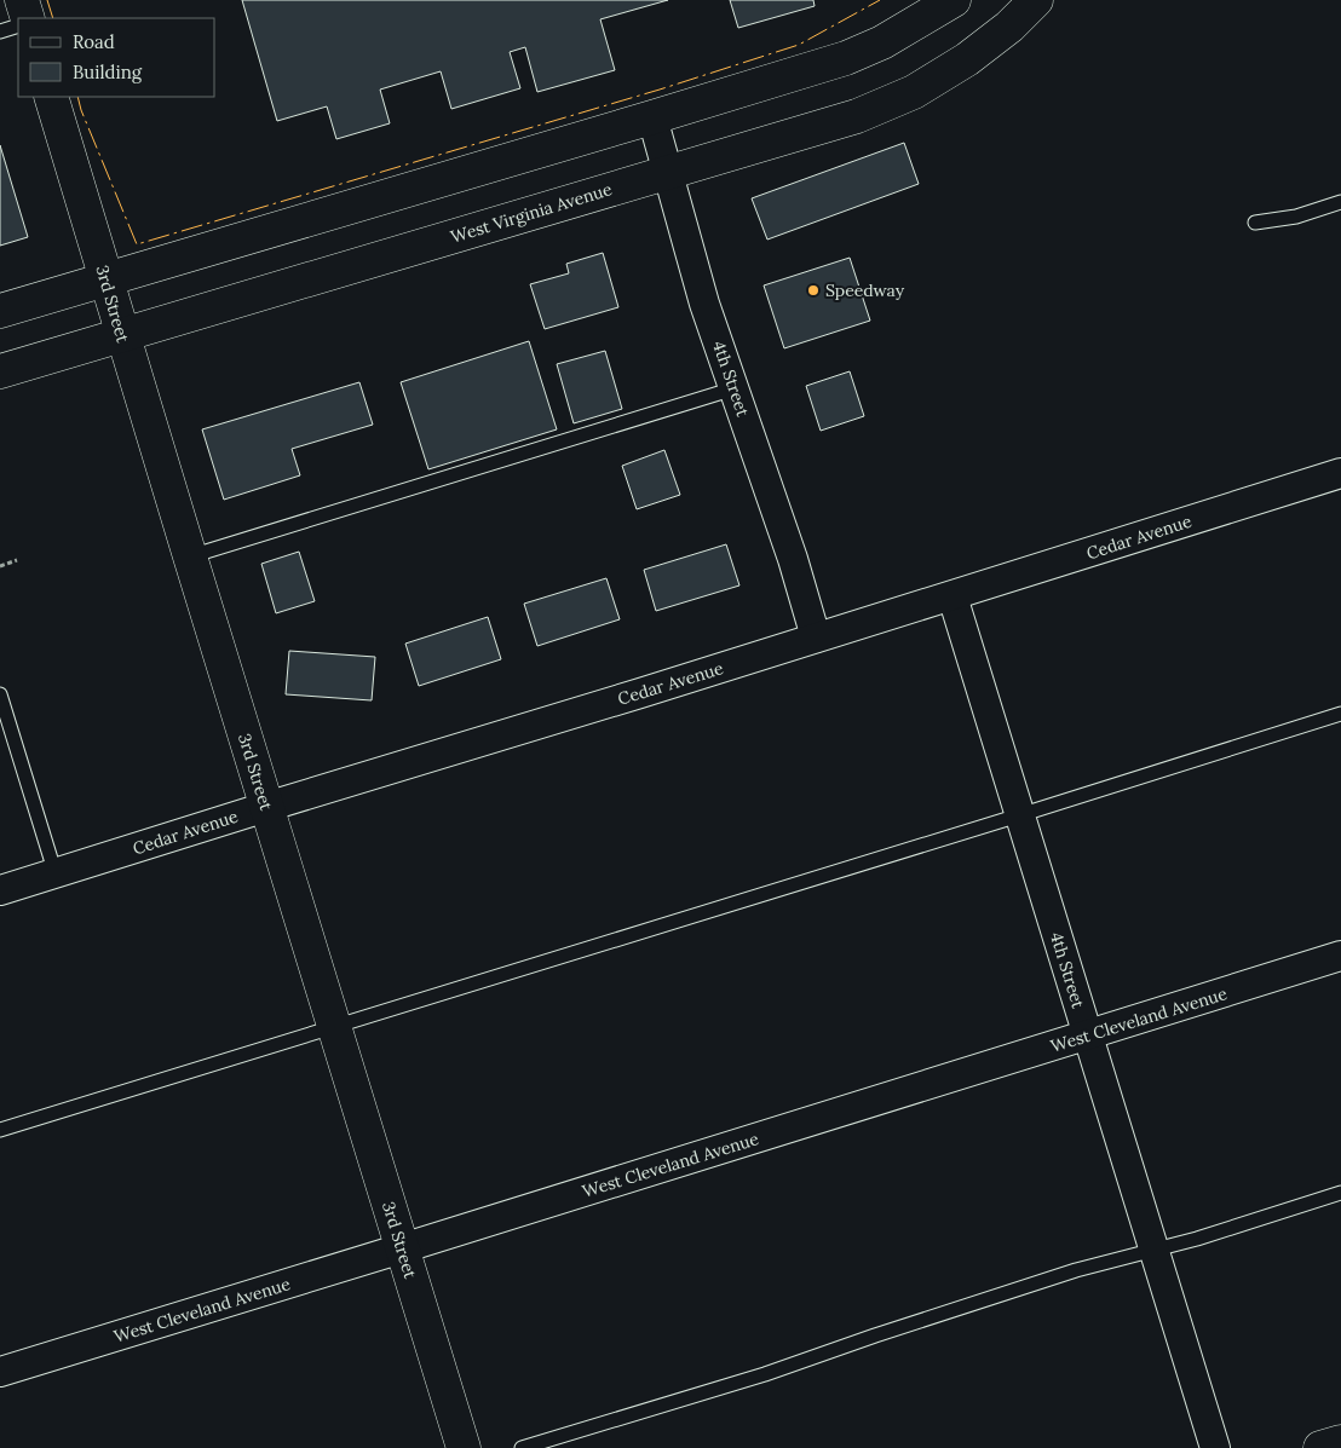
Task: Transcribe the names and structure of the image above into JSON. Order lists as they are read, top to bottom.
{
  "streets": {
    "main road": ["West Virginia Avenue", "3rd Street"],
    "street": ["4th Street", "Cedar Avenue", "West Cleveland Avenue"]
  },
  "crossings": [
    ["West Virginia Avenue", "3rd Street"],
    ["West Virginia Avenue", "4th Street"],
    ["3rd Street", "Cedar Avenue"],
    ["3rd Street", "West Cleveland Avenue"],
    ["4th Street", "Cedar Avenue"],
    ["4th Street", "West Cleveland Avenue"]
  ],
  "places": ["Speedway"],
  "legend": ["Road", "Building"]
}
